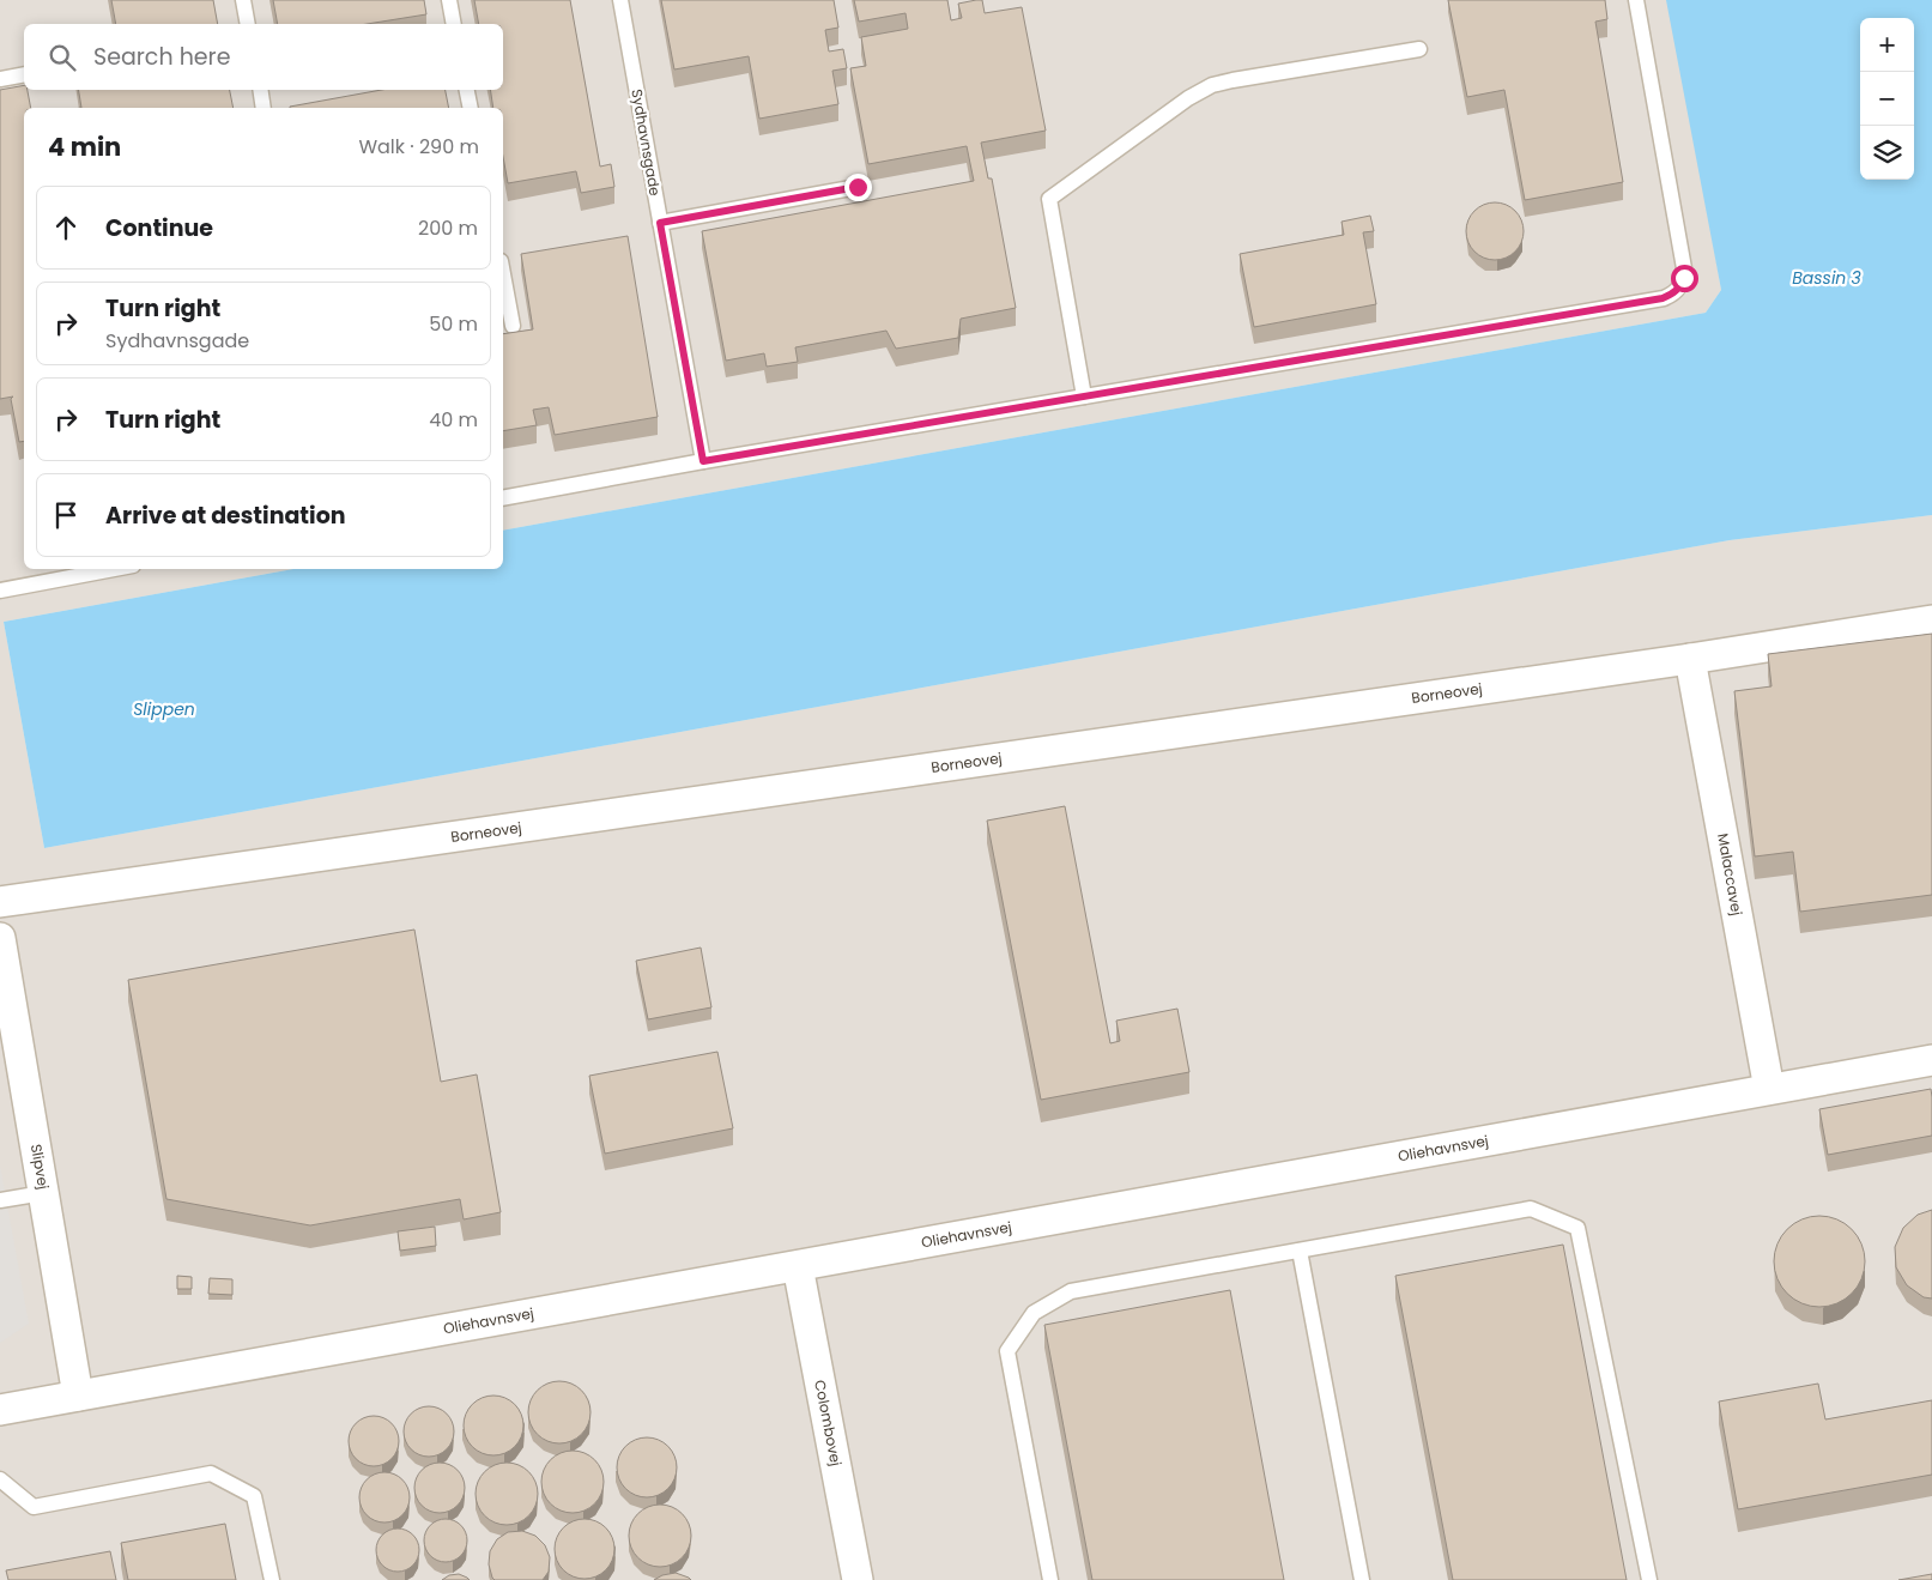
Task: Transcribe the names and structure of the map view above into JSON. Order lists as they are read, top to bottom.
{
  "streets": {
    "street": [
      "Borneovej",
      "Malaccavej",
      "Oliehavnsvej",
      "Slipvej",
      "Colombovej"
    ],
    "lane": ["Sydhavnsgade"]
  },
  "crossings": [
    ["Borneovej", "Malaccavej"],
    ["Malaccavej", "Oliehavnsvej"],
    ["Oliehavnsvej", "Slipvej"],
    ["Oliehavnsvej", "Colombovej"]
  ],
  "water": ["Bassin 3", "Slippen"],
  "page": {
    "map_buttons": ["+", "−"],
    "search": "Search here",
    "heading": ["4 min", "Walk · 290 m"],
    "list": [
      ["Continue", "200 m"],
      ["Turn right", "Sydhavnsgade", "50 m"],
      ["Turn right", "40 m"],
      "Arrive at destination"
    ]
  }
}
